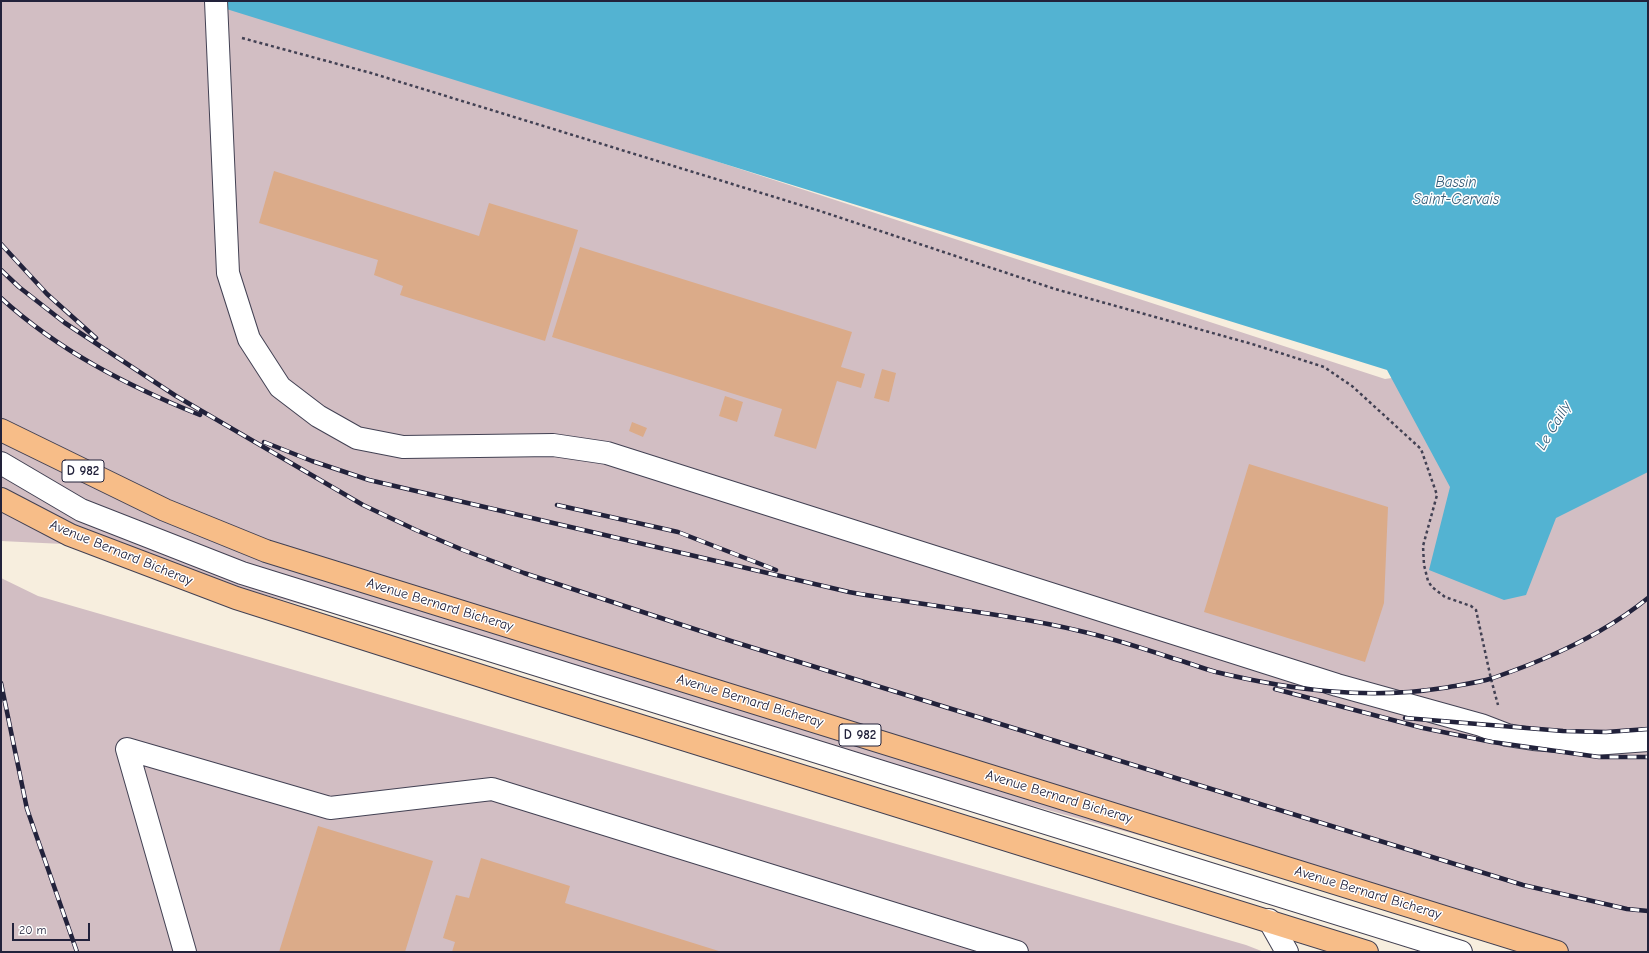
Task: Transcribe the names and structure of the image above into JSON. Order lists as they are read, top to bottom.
{
  "streets": {
    "main road": ["D 982", "Avenue Bernard Bicheray"]
  },
  "water": ["Bassin Saint-Gervais", "Le Cailly"],
  "scale_bar": "20 m"
}
